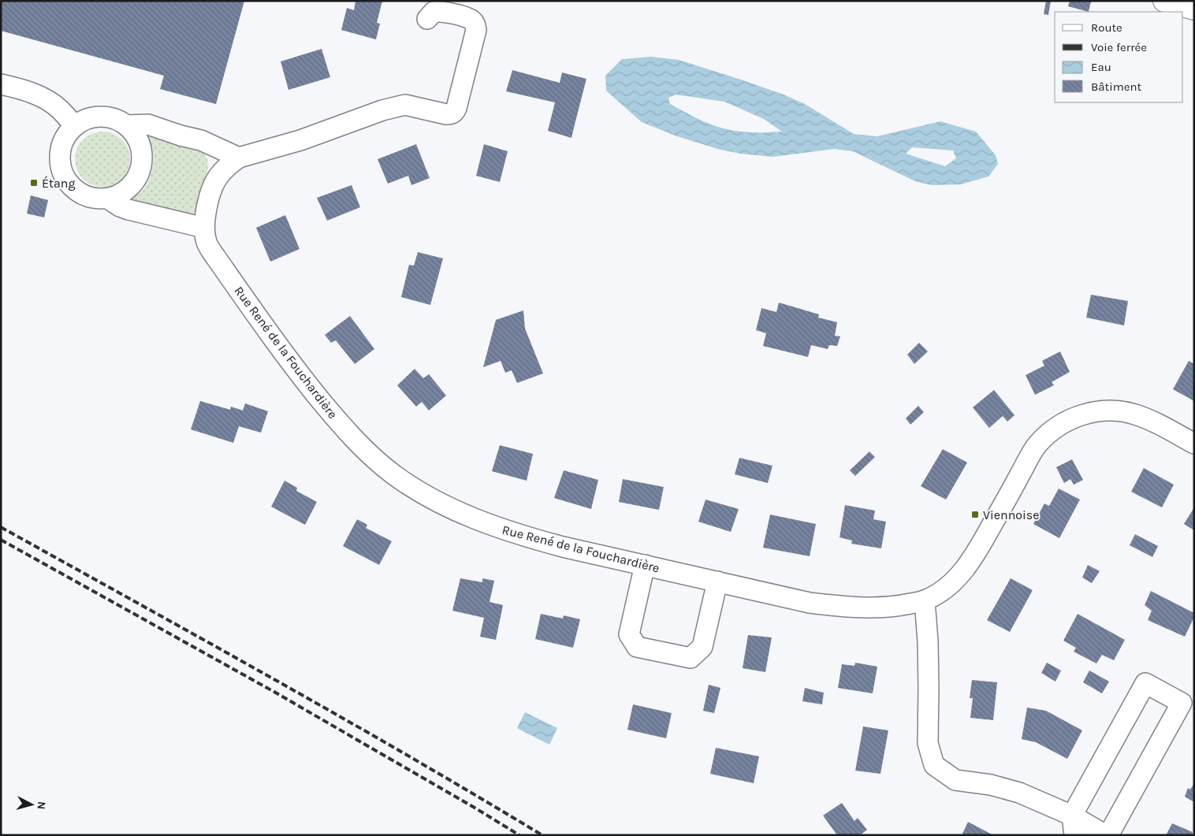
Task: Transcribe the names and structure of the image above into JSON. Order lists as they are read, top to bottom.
{
  "streets": {
    "street": ["Rue René de la Fouchardière"]
  },
  "places": {
    "transit": ["Étang", "Viennoise"]
  },
  "legend": [
    "Route",
    "Voie ferrée",
    "Eau",
    "Bâtiment"
  ],
  "north": "right"
}
